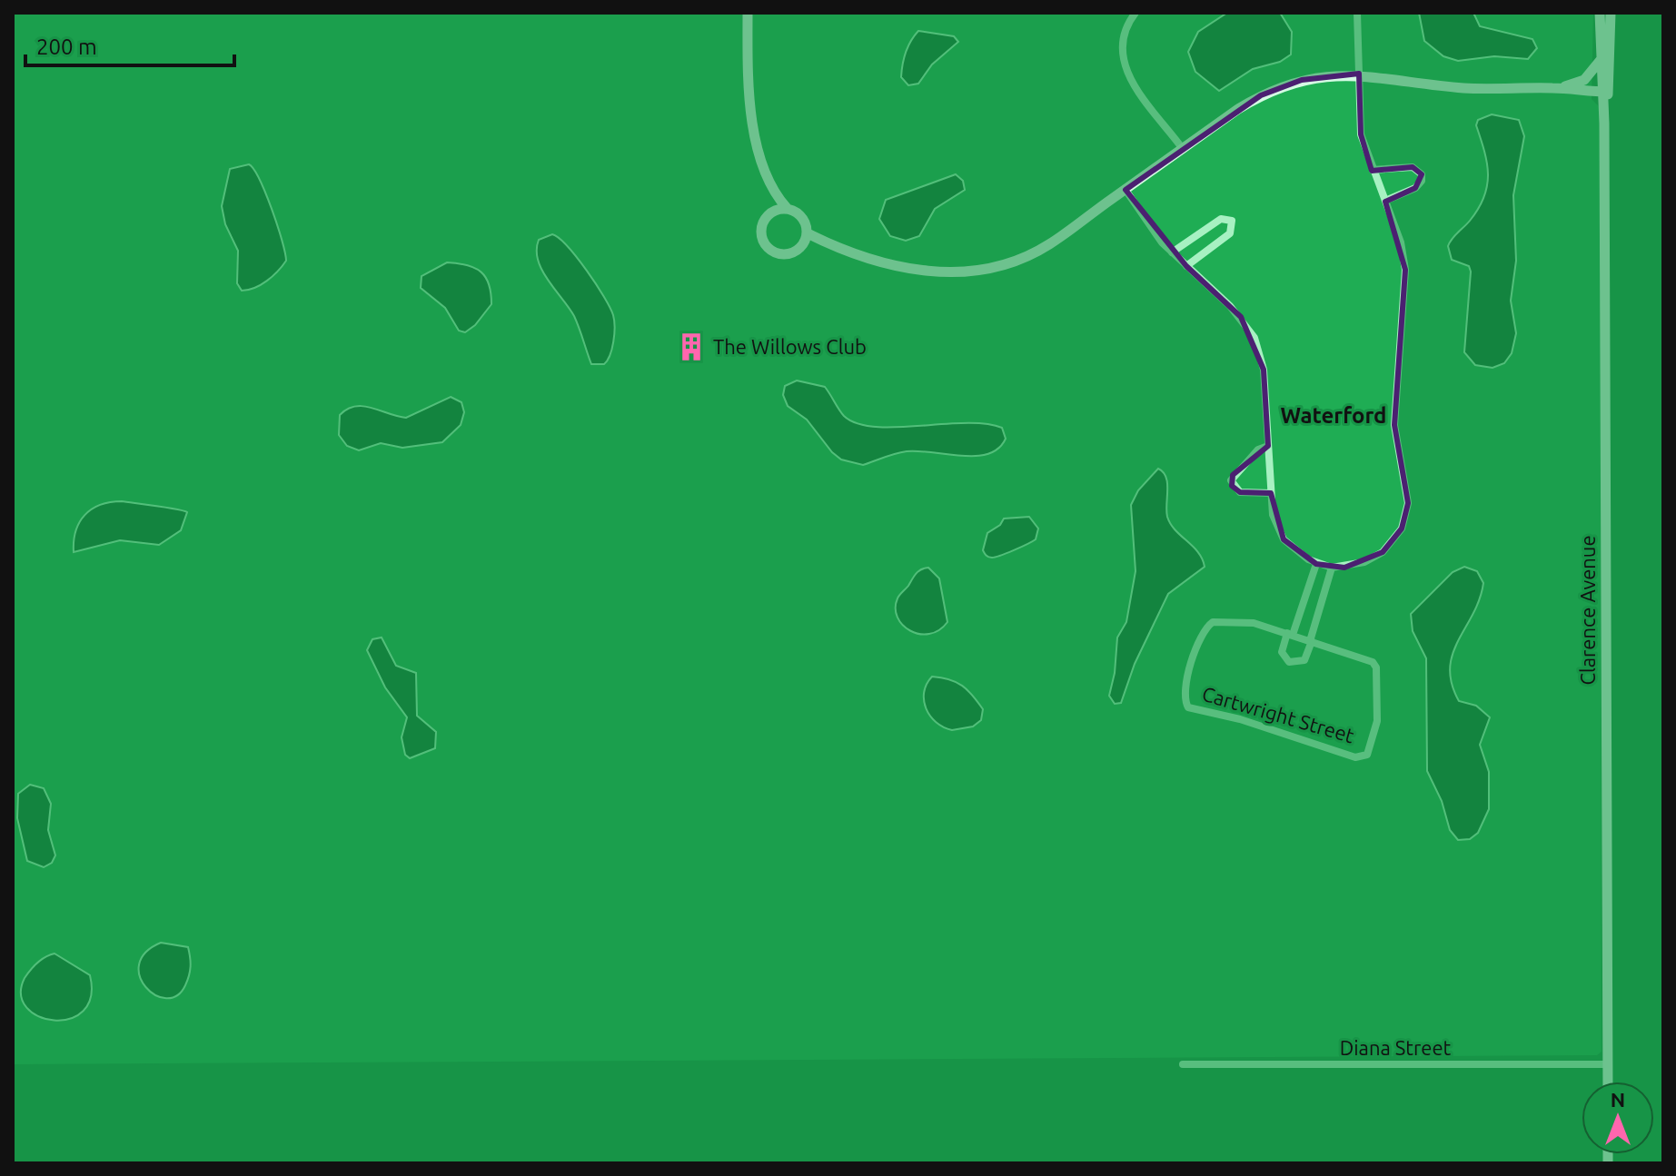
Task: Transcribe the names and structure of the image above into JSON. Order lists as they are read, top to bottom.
{
  "streets": {
    "street": ["Clarence Avenue", "Cartwright Street", "Diana Street"]
  },
  "crossings": [
    ["Clarence Avenue", "Diana Street"]
  ],
  "districts": ["Waterford"],
  "places": {
    "building": ["The Willows Club"]
  },
  "scale_bar": "200 m",
  "north": "top"
}
